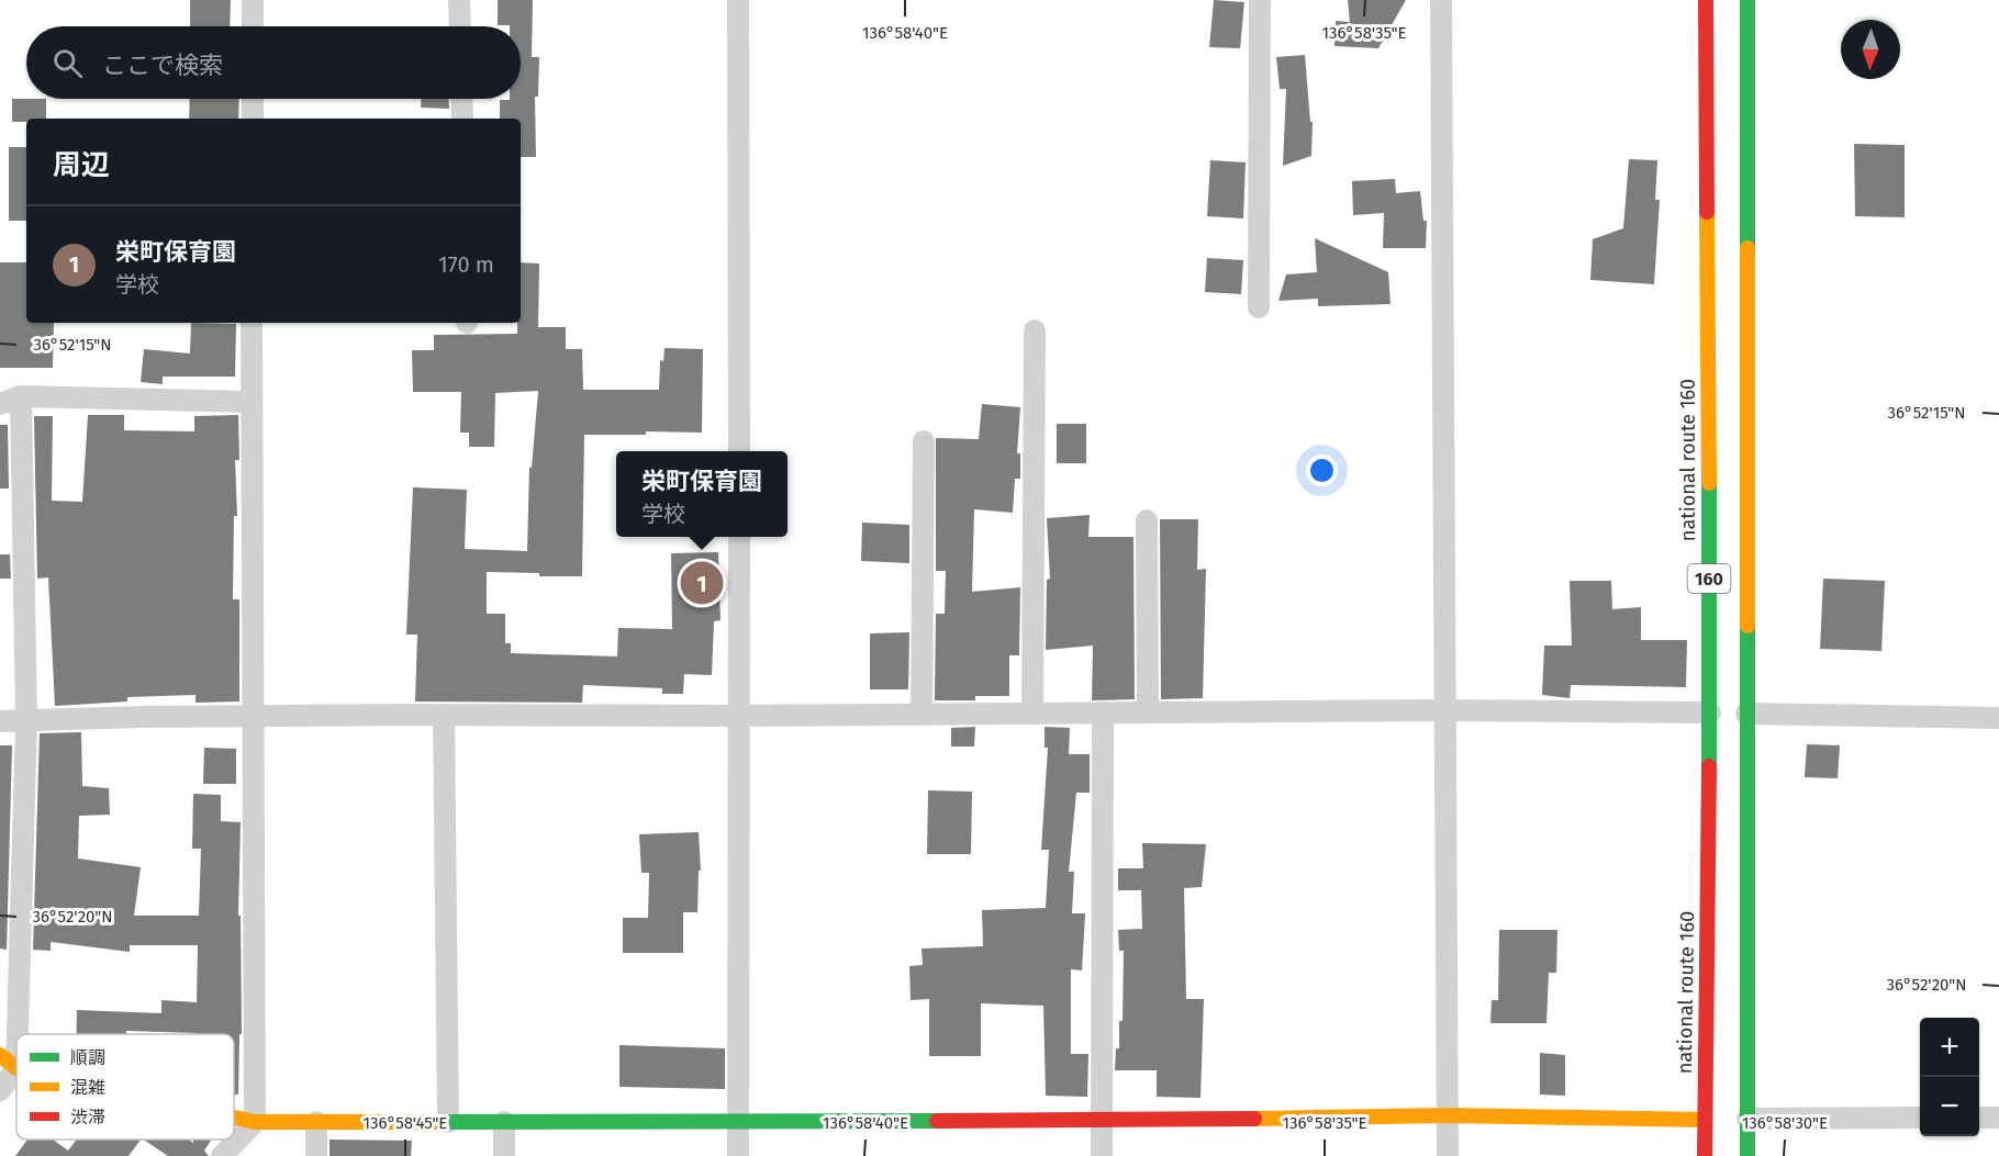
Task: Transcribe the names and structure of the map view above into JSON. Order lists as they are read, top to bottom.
{
  "streets": {
    "main road": ["national route 160", "160"]
  },
  "legend": ["順調", "混雑", "渋滞"],
  "north": "bottom",
  "page": {
    "search": "ここで検索",
    "heading": "周辺",
    "list": [
      {
        "mark": "1",
        "name": "栄町保育園",
        "note": "学校",
        "value": "170 m"
      }
    ],
    "popup": ["栄町保育園", "学校"],
    "pins": "1",
    "map_buttons": ["+", "−"]
  },
  "coordinates": [
    "136°58'40\"E",
    "136°58'35\"E",
    "36°52'15\"N",
    "36°52'20\"N",
    "136°58'45\"E",
    "136°58'30\"E"
  ]
}
